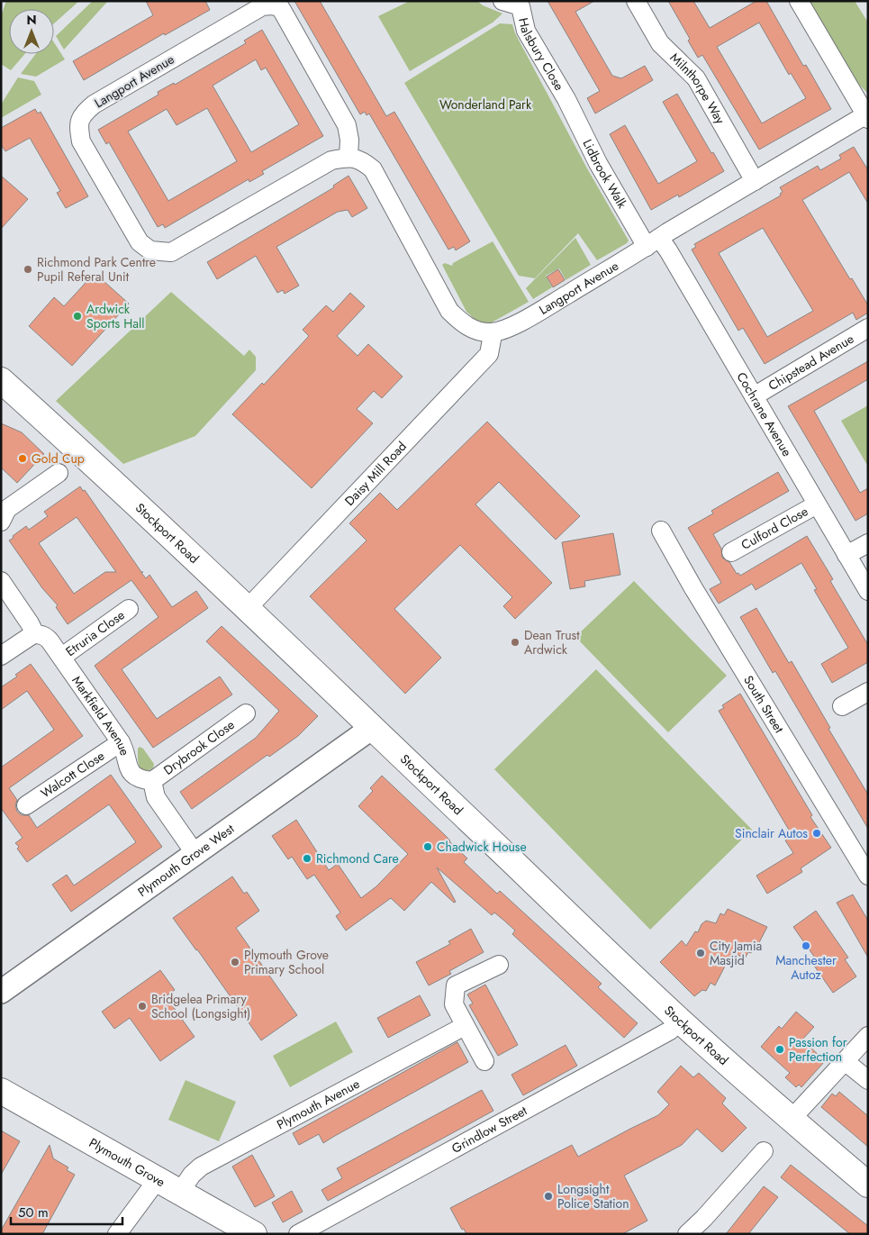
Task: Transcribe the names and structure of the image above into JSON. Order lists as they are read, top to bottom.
{
  "streets": {
    "main road": ["Stockport Road", "Plymouth Grove"],
    "street": [
      "Halsbury Close",
      "Langport Avenue",
      "Milnthorpe Way",
      "Lidbrook Walk",
      "Chipstead Avenue",
      "Cochrane Avenue",
      "Daisy Mill Road",
      "Culford Close",
      "Etruria Close",
      "South Street",
      "Markfield Avenue",
      "Drybrook Close",
      "Walcott Close",
      "Plymouth Grove West",
      "Plymouth Avenue",
      "Grindlow Street"
    ]
  },
  "crossings": [
    ["Halsbury Close", "Lidbrook Walk"],
    ["Langport Avenue", "Milnthorpe Way"],
    ["Langport Avenue", "Lidbrook Walk"],
    ["Langport Avenue", "Cochrane Avenue"],
    ["Langport Avenue", "Daisy Mill Road"],
    ["Lidbrook Walk", "Cochrane Avenue"],
    ["Chipstead Avenue", "Cochrane Avenue"],
    ["Cochrane Avenue", "Culford Close"],
    ["Daisy Mill Road", "Stockport Road"],
    ["Stockport Road", "Plymouth Grove West"],
    ["Stockport Road", "Grindlow Street"],
    ["Etruria Close", "Markfield Avenue"],
    ["Markfield Avenue", "Drybrook Close"],
    ["Markfield Avenue", "Walcott Close"],
    ["Plymouth Avenue", "Plymouth Grove"]
  ],
  "parks": ["Wonderland Park"],
  "places": [
    "Richmond Park Centre Pupil Referal Unit",
    "Ardwick Sports Hall",
    "Gold Cup",
    "Dean Trust Ardwick",
    "Sinclair Autos",
    "Chadwick House",
    "Richmond Care",
    "Manchester Autoz",
    "City Jamia Masjid",
    "Plymouth Grove Primary School",
    "Bridgelea Primary School (Longsight)",
    "Passion for Perfection",
    "Longsight Police Station"
  ],
  "scale_bar": "50 m",
  "north": "top"
}
